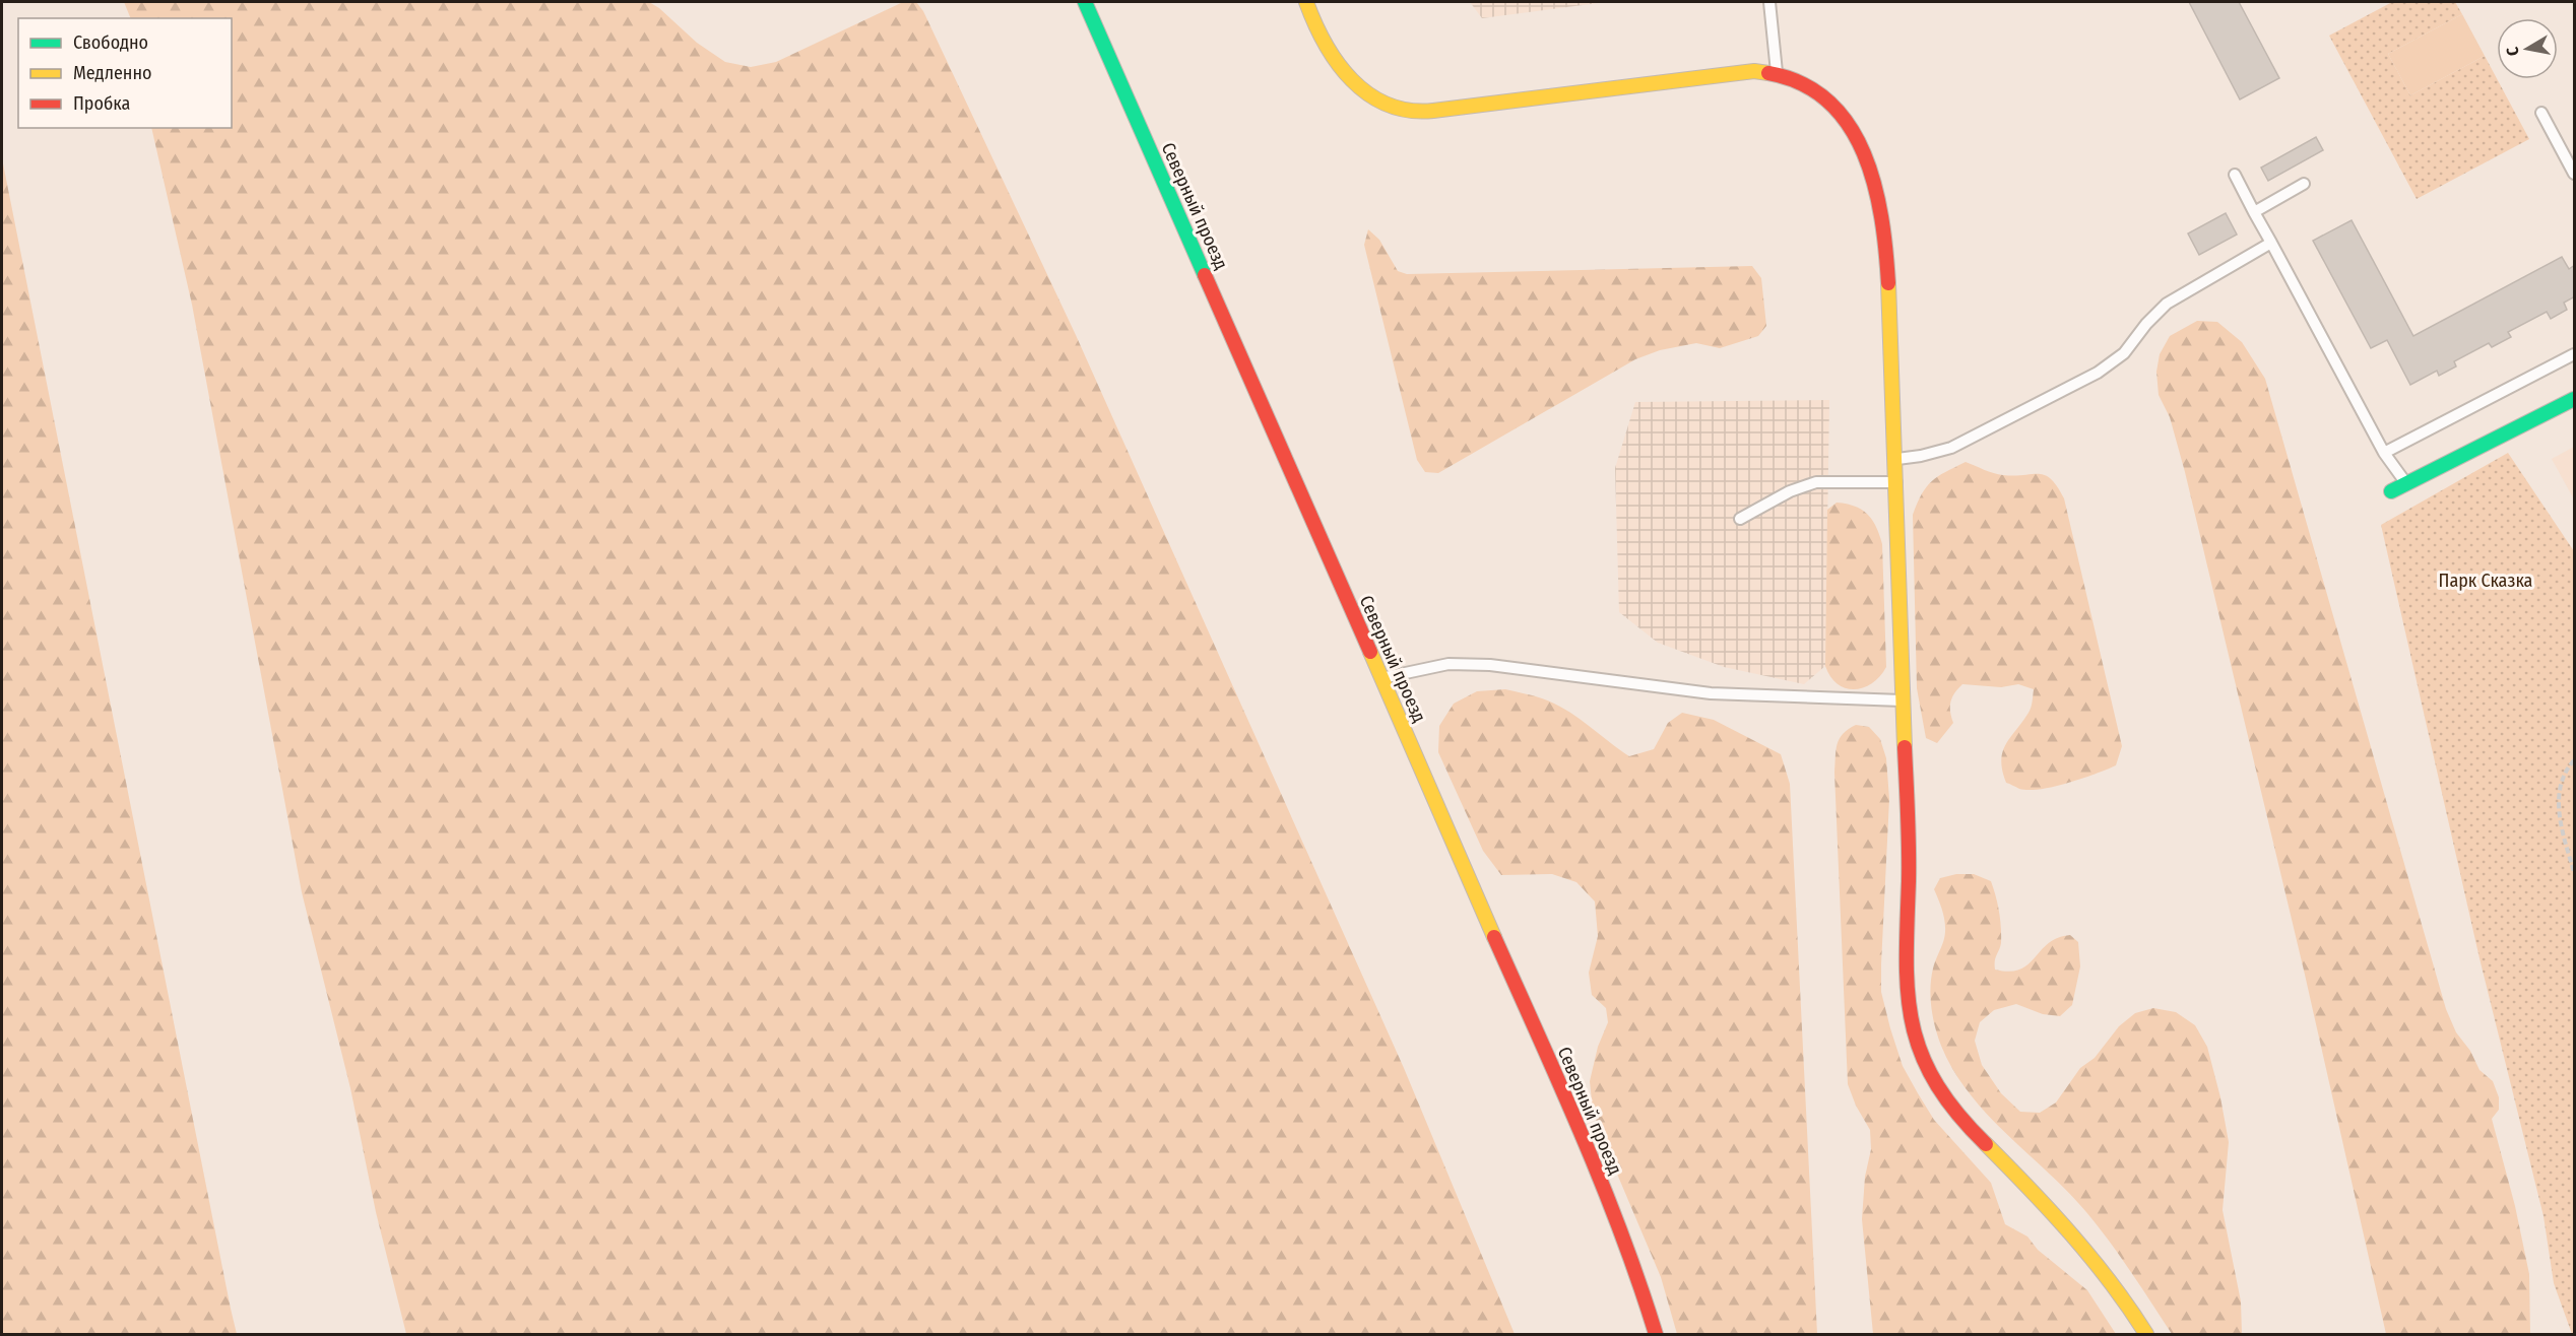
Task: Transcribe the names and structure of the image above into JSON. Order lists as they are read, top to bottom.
{
  "streets": {
    "street": ["Северный проезд"]
  },
  "parks": ["Парк Сказка"],
  "legend": ["Свободно", "Медленно", "Пробка"],
  "north": "left"
}
